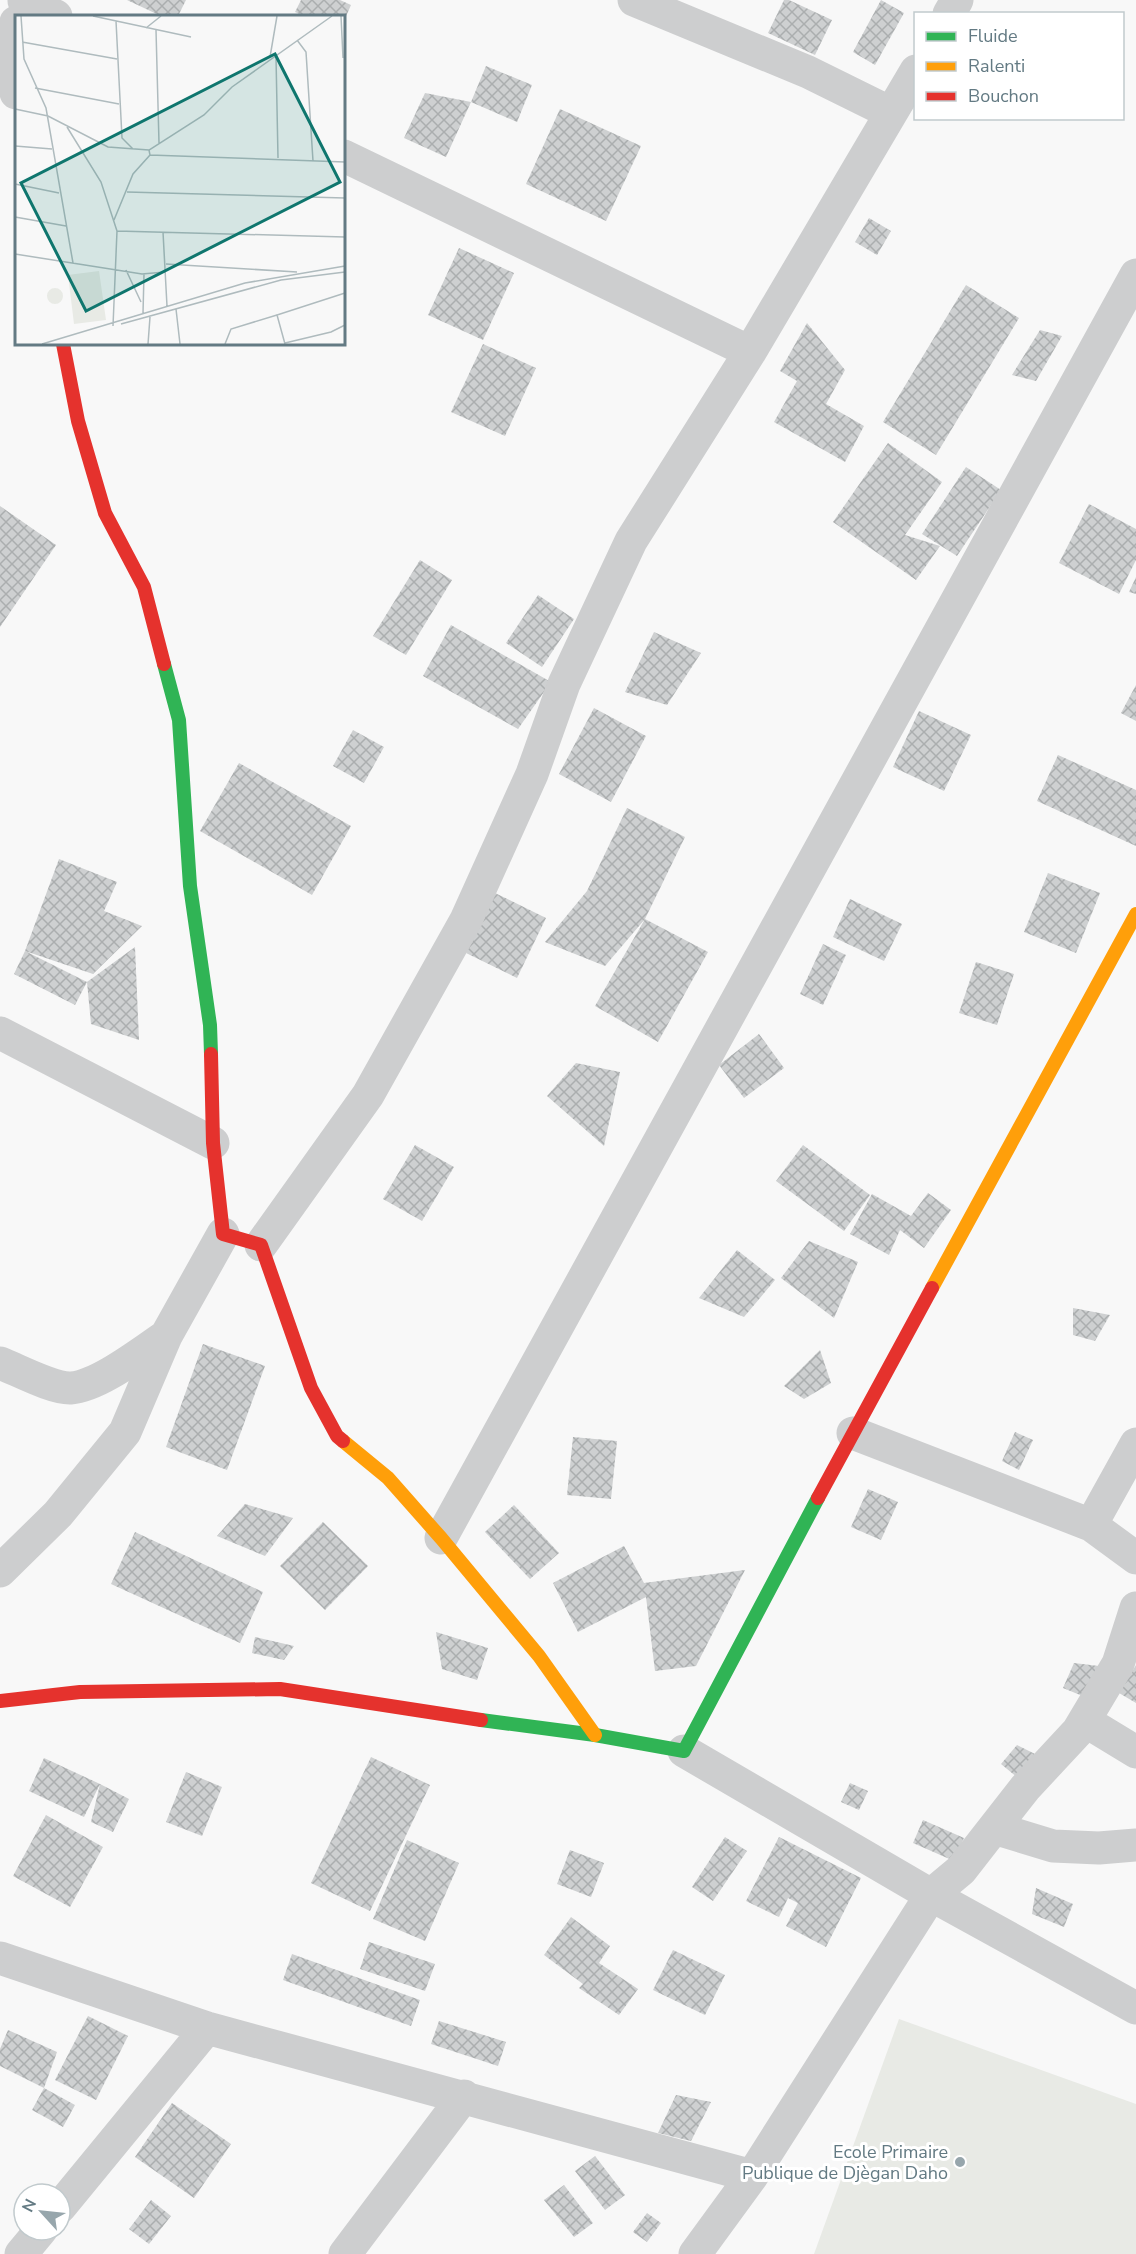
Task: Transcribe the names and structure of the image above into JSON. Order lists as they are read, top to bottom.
{
  "places": ["Ecole Primaire Publique de Djègan Daho"],
  "legend": ["Fluide", "Ralenti", "Bouchon"],
  "north": "top left"
}
